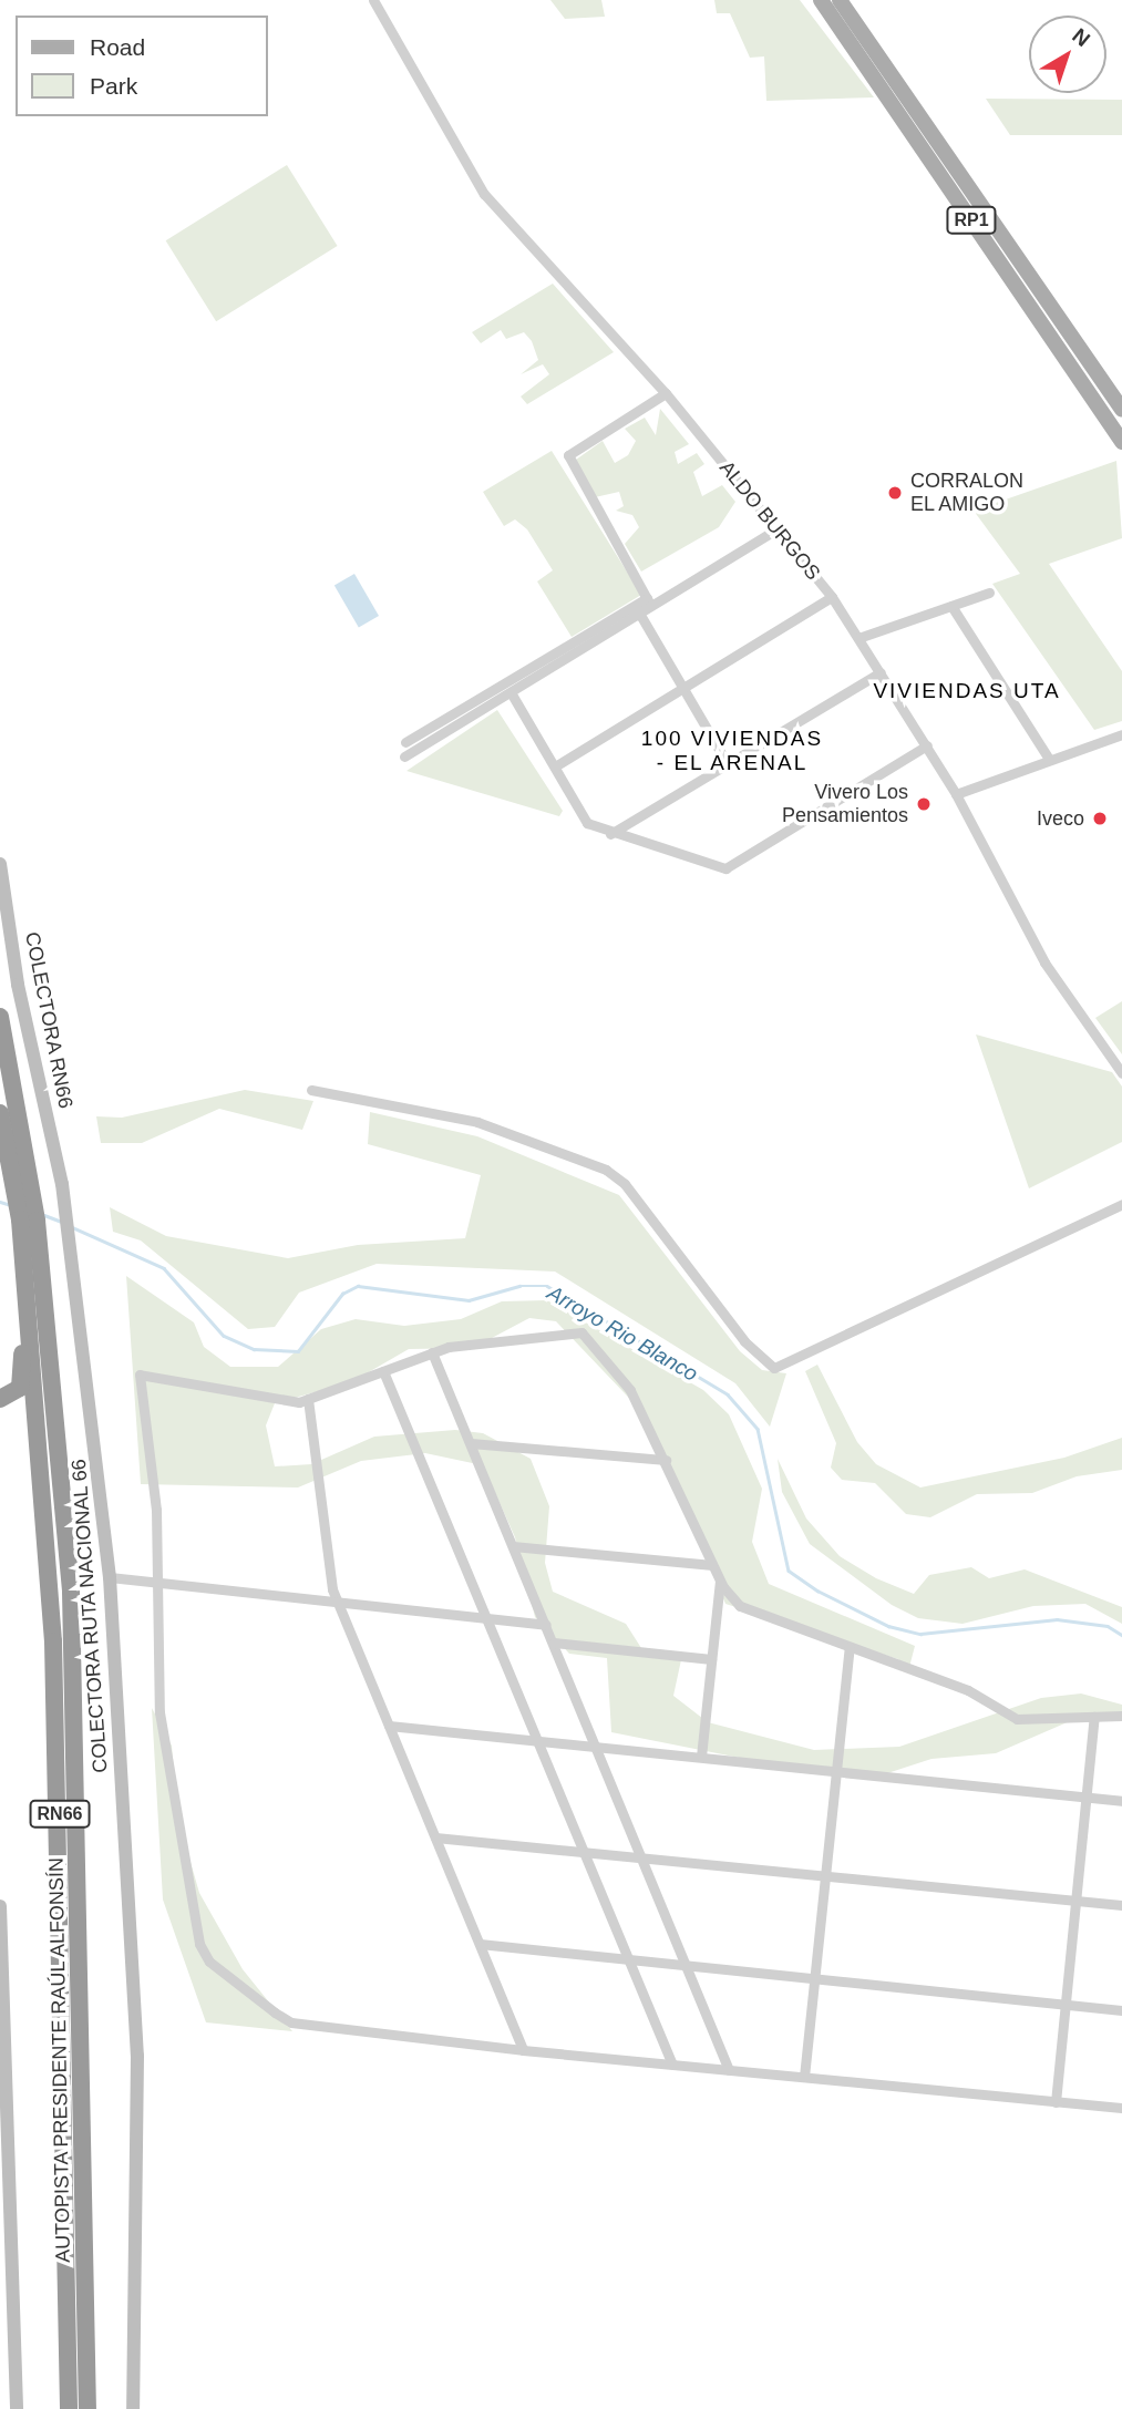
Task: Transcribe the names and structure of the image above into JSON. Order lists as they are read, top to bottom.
{
  "streets": {
    "highway": ["RN66", "AUTOPISTA PRESIDENTE RAÚL ALFONSÍN"],
    "main road": ["RP1"],
    "street": ["ALDO BURGOS", "COLECTORA RN66", "COLECTORA RUTA NACIONAL 66"]
  },
  "crossings": [
    ["COLECTORA RN66", "COLECTORA RUTA NACIONAL 66"]
  ],
  "districts": ["VIVIENDAS UTA", "100 VIVIENDAS - EL ARENAL"],
  "water": ["Arroyo Rio Blanco"],
  "places": ["CORRALON EL AMIGO", "Vivero Los Pensamientos", "Iveco"],
  "legend": ["Road", "Park"],
  "north": "top right"
}
